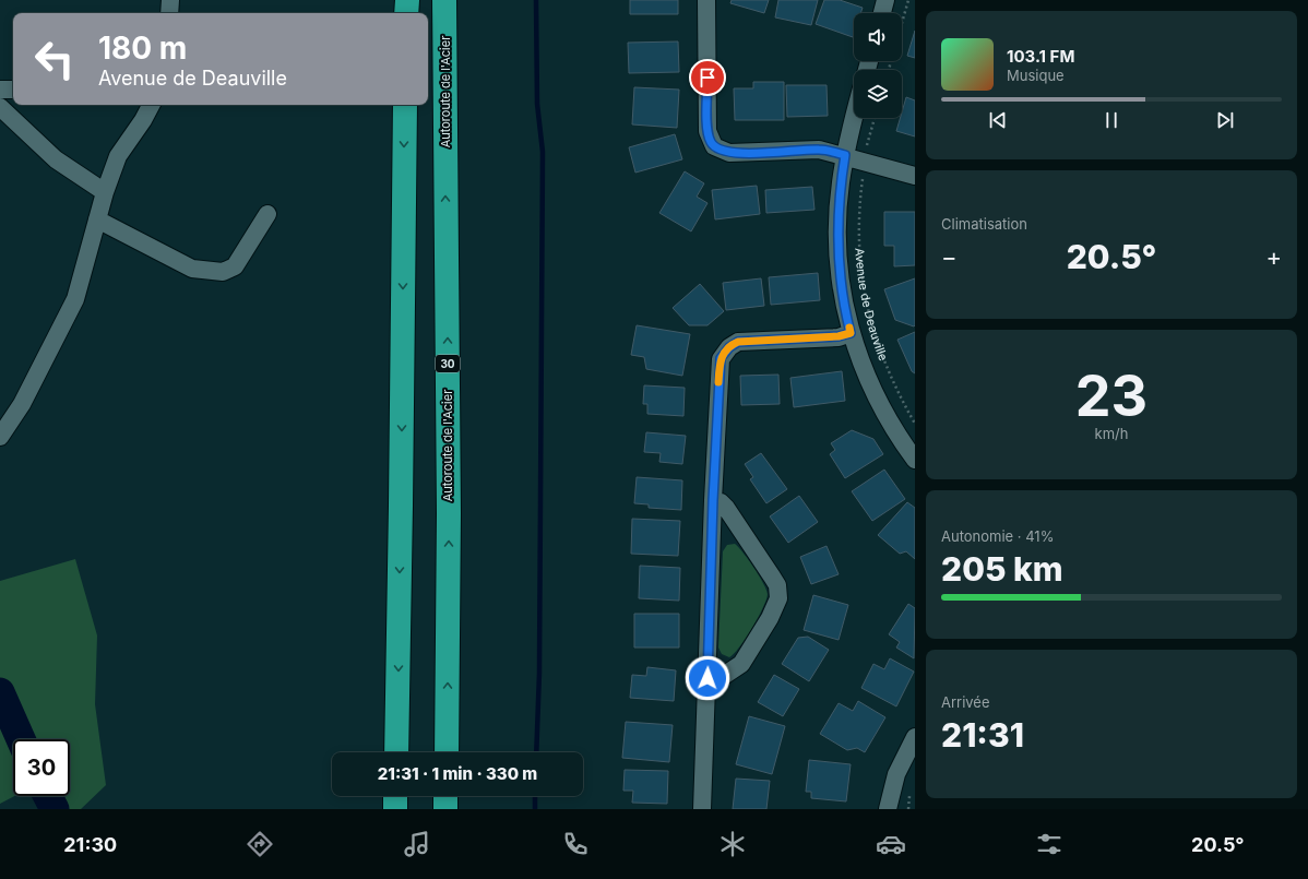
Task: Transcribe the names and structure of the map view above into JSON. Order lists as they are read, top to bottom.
{
  "streets": {
    "highway": ["Autoroute de l'Acier", "30"],
    "street": ["Avenue de Deauville"]
  },
  "page": {
    "turn": ["180 m", "Avenue de Deauville"],
    "song": ["103.1 FM", "Musique"],
    "tile": [
      "Climatisation",
      ["23", "km/h"],
      ["Autonomie · 41%", "205 km"],
      ["Arrivée", "21:31"]
    ],
    "heat": ["−", "20.5°", "+"],
    "limit": "30",
    "trip": "21:31 · 1 min · 330 m",
    "tabs": ["21:30", "20.5°"]
  }
}
